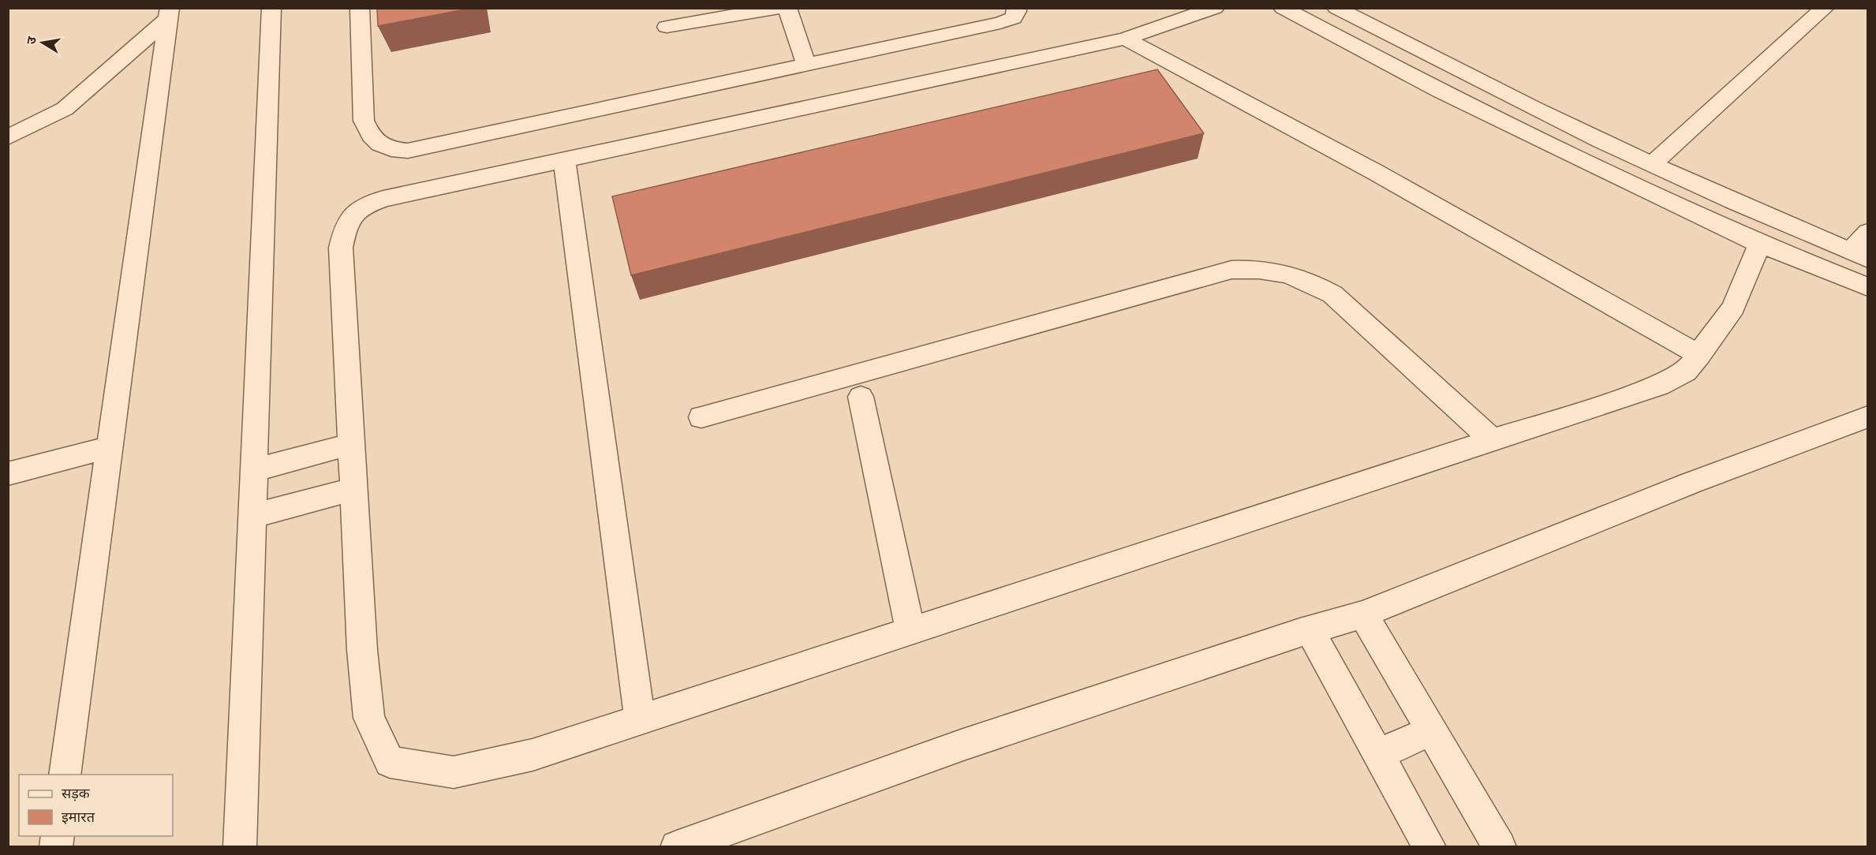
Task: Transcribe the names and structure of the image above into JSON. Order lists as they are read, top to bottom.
{
  "legend": ["सड़क", "इमारत"],
  "north": "left"
}
